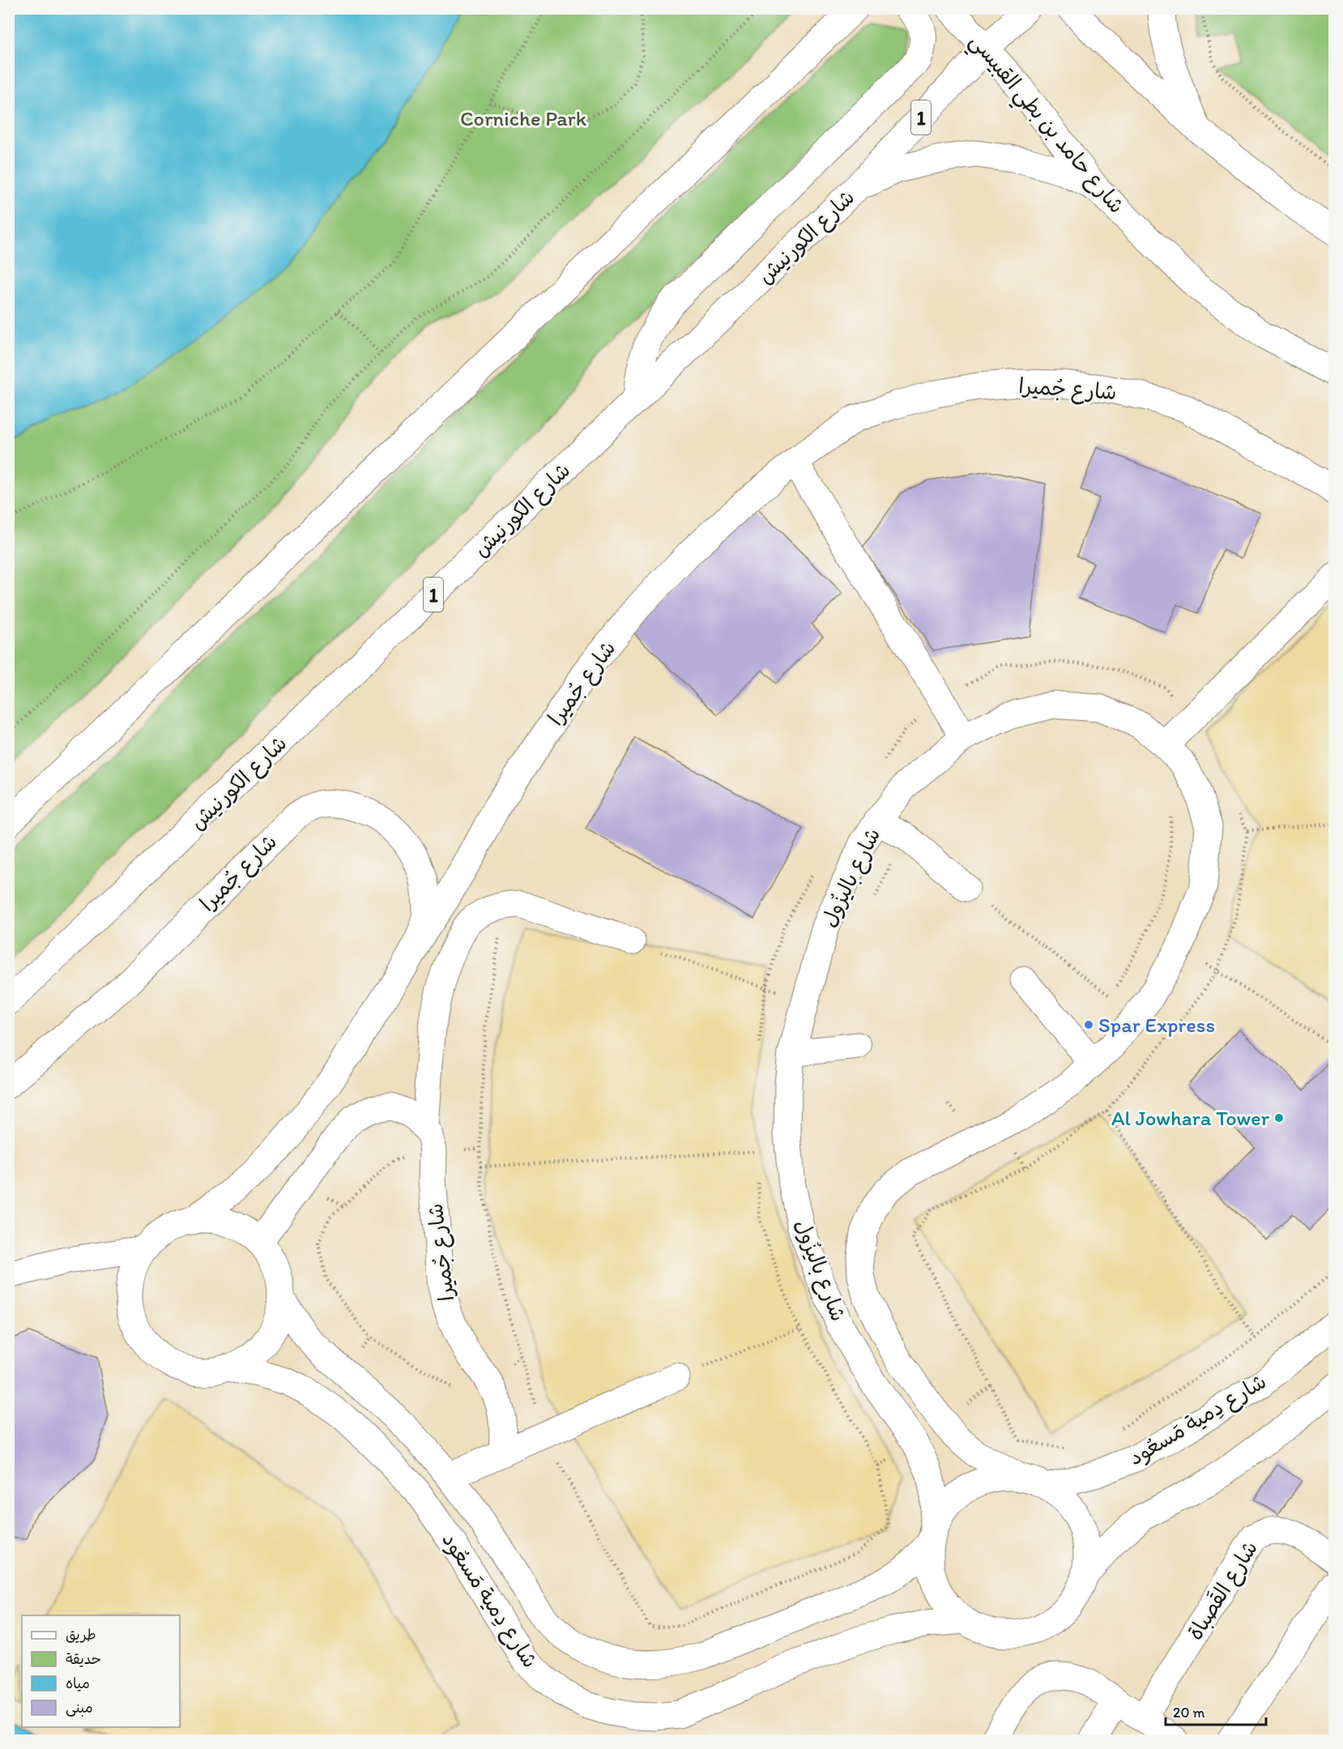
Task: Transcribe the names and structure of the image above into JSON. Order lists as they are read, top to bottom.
{
  "streets": {
    "main road": [
      "1",
      "شارع حامد بن بطي القبيسي",
      "شارع الكورنيش",
      "شارع جُميرا",
      "شارع باليزُول",
      "شارع دِمية مَسعُود",
      "شارع القَصباة"
    ]
  },
  "crossings": [
    ["شارع حامد بن بطي القبيسي", "شارع الكورنيش"],
    ["شارع جُميرا", "شارع دِمية مَسعُود"],
    ["شارع باليزُول", "شارع دِمية مَسعُود"]
  ],
  "parks": ["Corniche Park"],
  "places": ["Spar Express", "Al Jowhara Tower"],
  "legend": [
    "طريق",
    "حديقة",
    "مياه",
    "مبنى"
  ],
  "scale_bar": "20 m"
}
